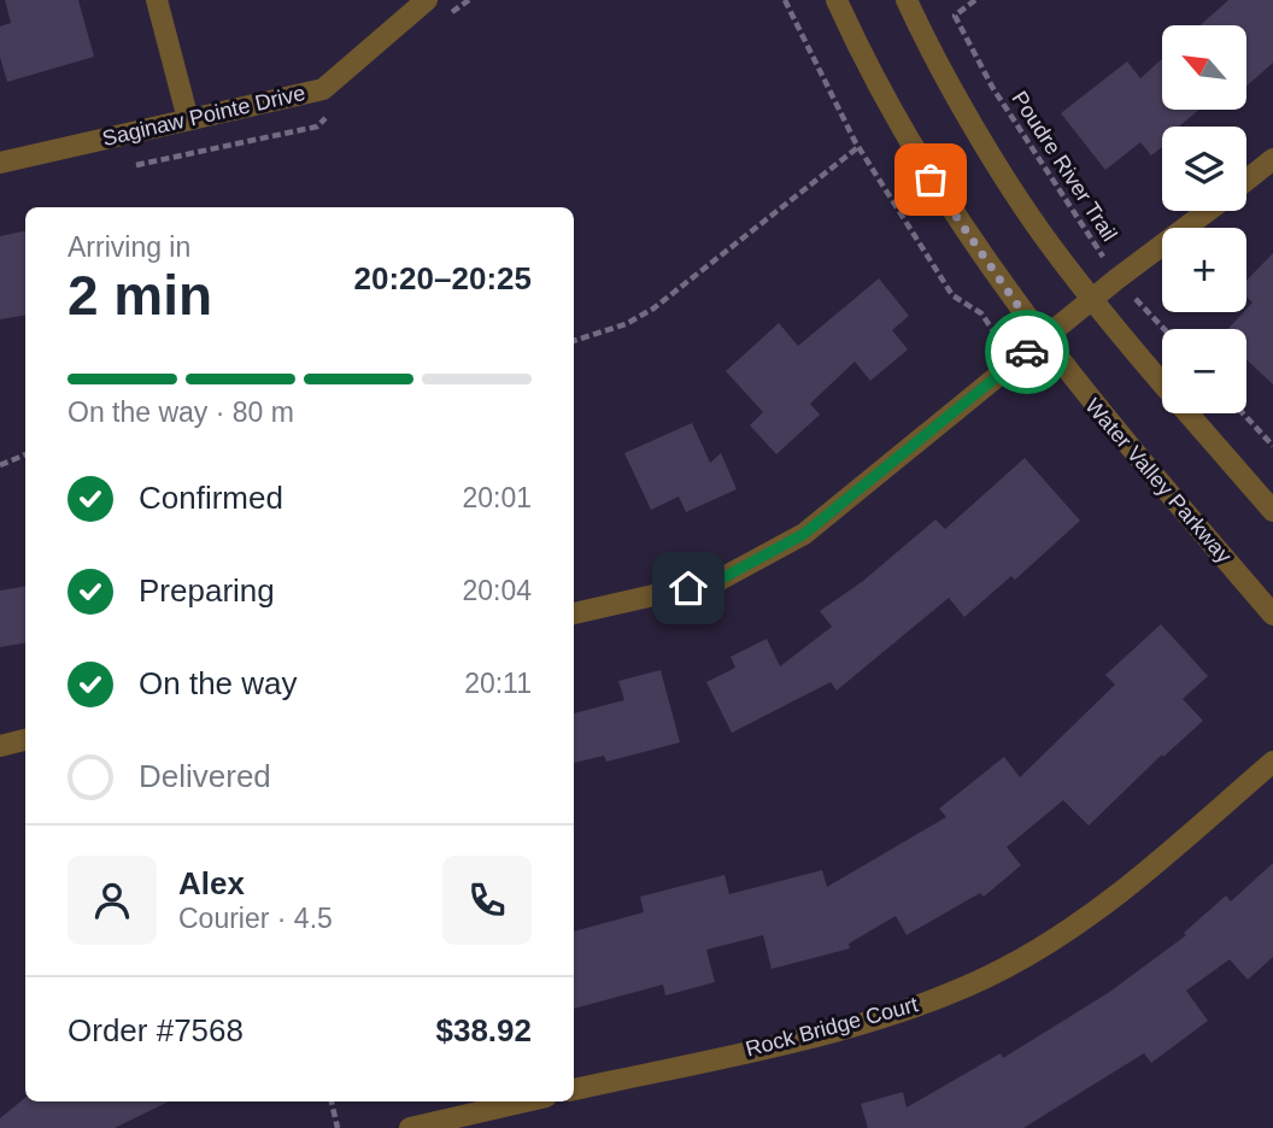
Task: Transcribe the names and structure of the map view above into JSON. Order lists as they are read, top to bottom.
{
  "streets": {
    "street": ["Saginaw Pointe Drive", "Water Valley Parkway", "Rock Bridge Court"],
    "path": ["Poudre River Trail"]
  },
  "north": "top left",
  "page": {
    "map_buttons": ["+", "−"],
    "heading": ["2 min", "Arriving in", "20:20–20:25"],
    "panel": [
      "Alex",
      "Courier · 4.5",
      "Order #7568",
      "$38.92"
    ],
    "bar": "On the way · 80 m",
    "list": [
      ["Confirmed", "20:01"],
      ["Preparing", "20:04"],
      ["On the way", "20:11"],
      "Delivered"
    ]
  }
}
